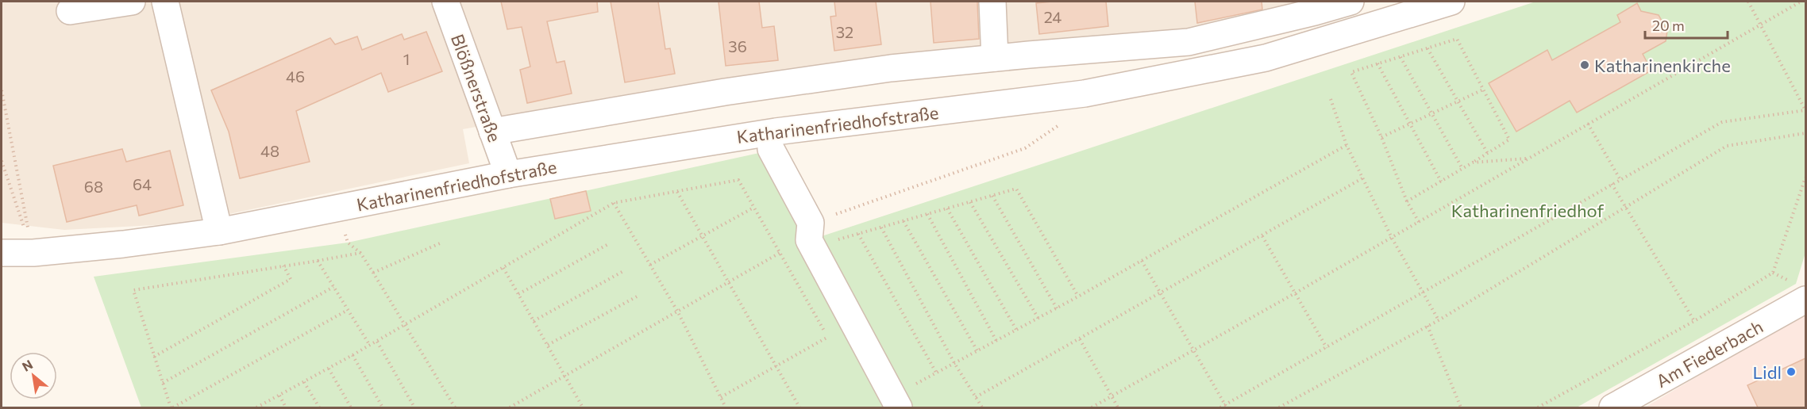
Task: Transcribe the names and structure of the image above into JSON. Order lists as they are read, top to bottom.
{
  "streets": {
    "street": ["Blößnerstraße", "Katharinenfriedhofstraße", "Am Fiederbach"]
  },
  "crossings": [
    ["Blößnerstraße", "Katharinenfriedhofstraße"]
  ],
  "parks": ["Katharinenfriedhof"],
  "places": ["Katharinenkirche", "Lidl"],
  "house_numbers": [
    "24",
    "32",
    "36",
    "1",
    "46",
    "48",
    "64",
    "68"
  ],
  "scale_bar": "20 m",
  "north": "top left"
}
